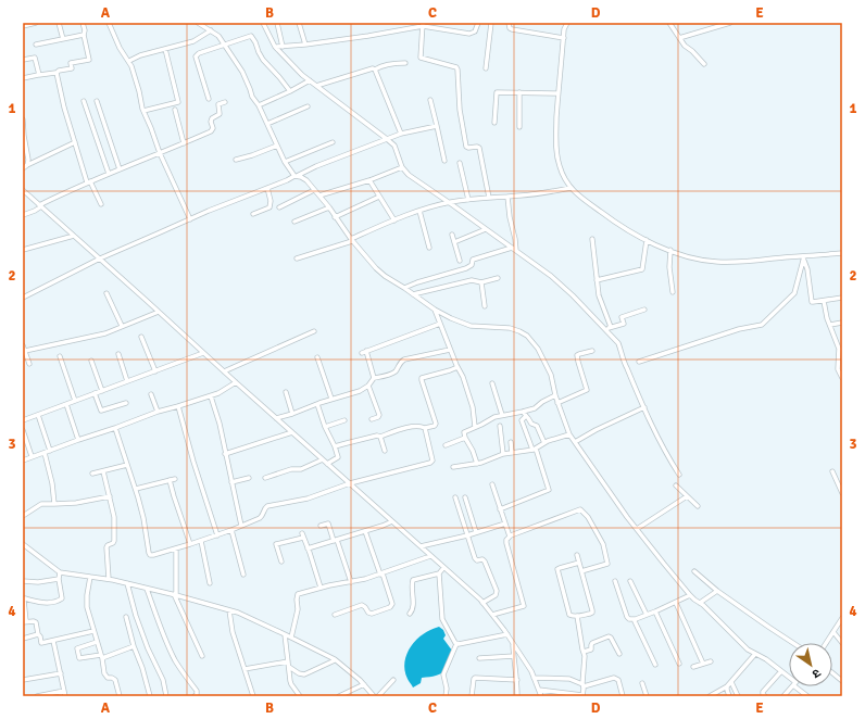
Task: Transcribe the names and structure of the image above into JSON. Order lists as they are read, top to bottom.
{
  "north": "bottom right",
  "grid": {
    "columns": [
      "A",
      "B",
      "C",
      "D",
      "E"
    ],
    "rows": [
      "1",
      "2",
      "3",
      "4"
    ]
  }
}
